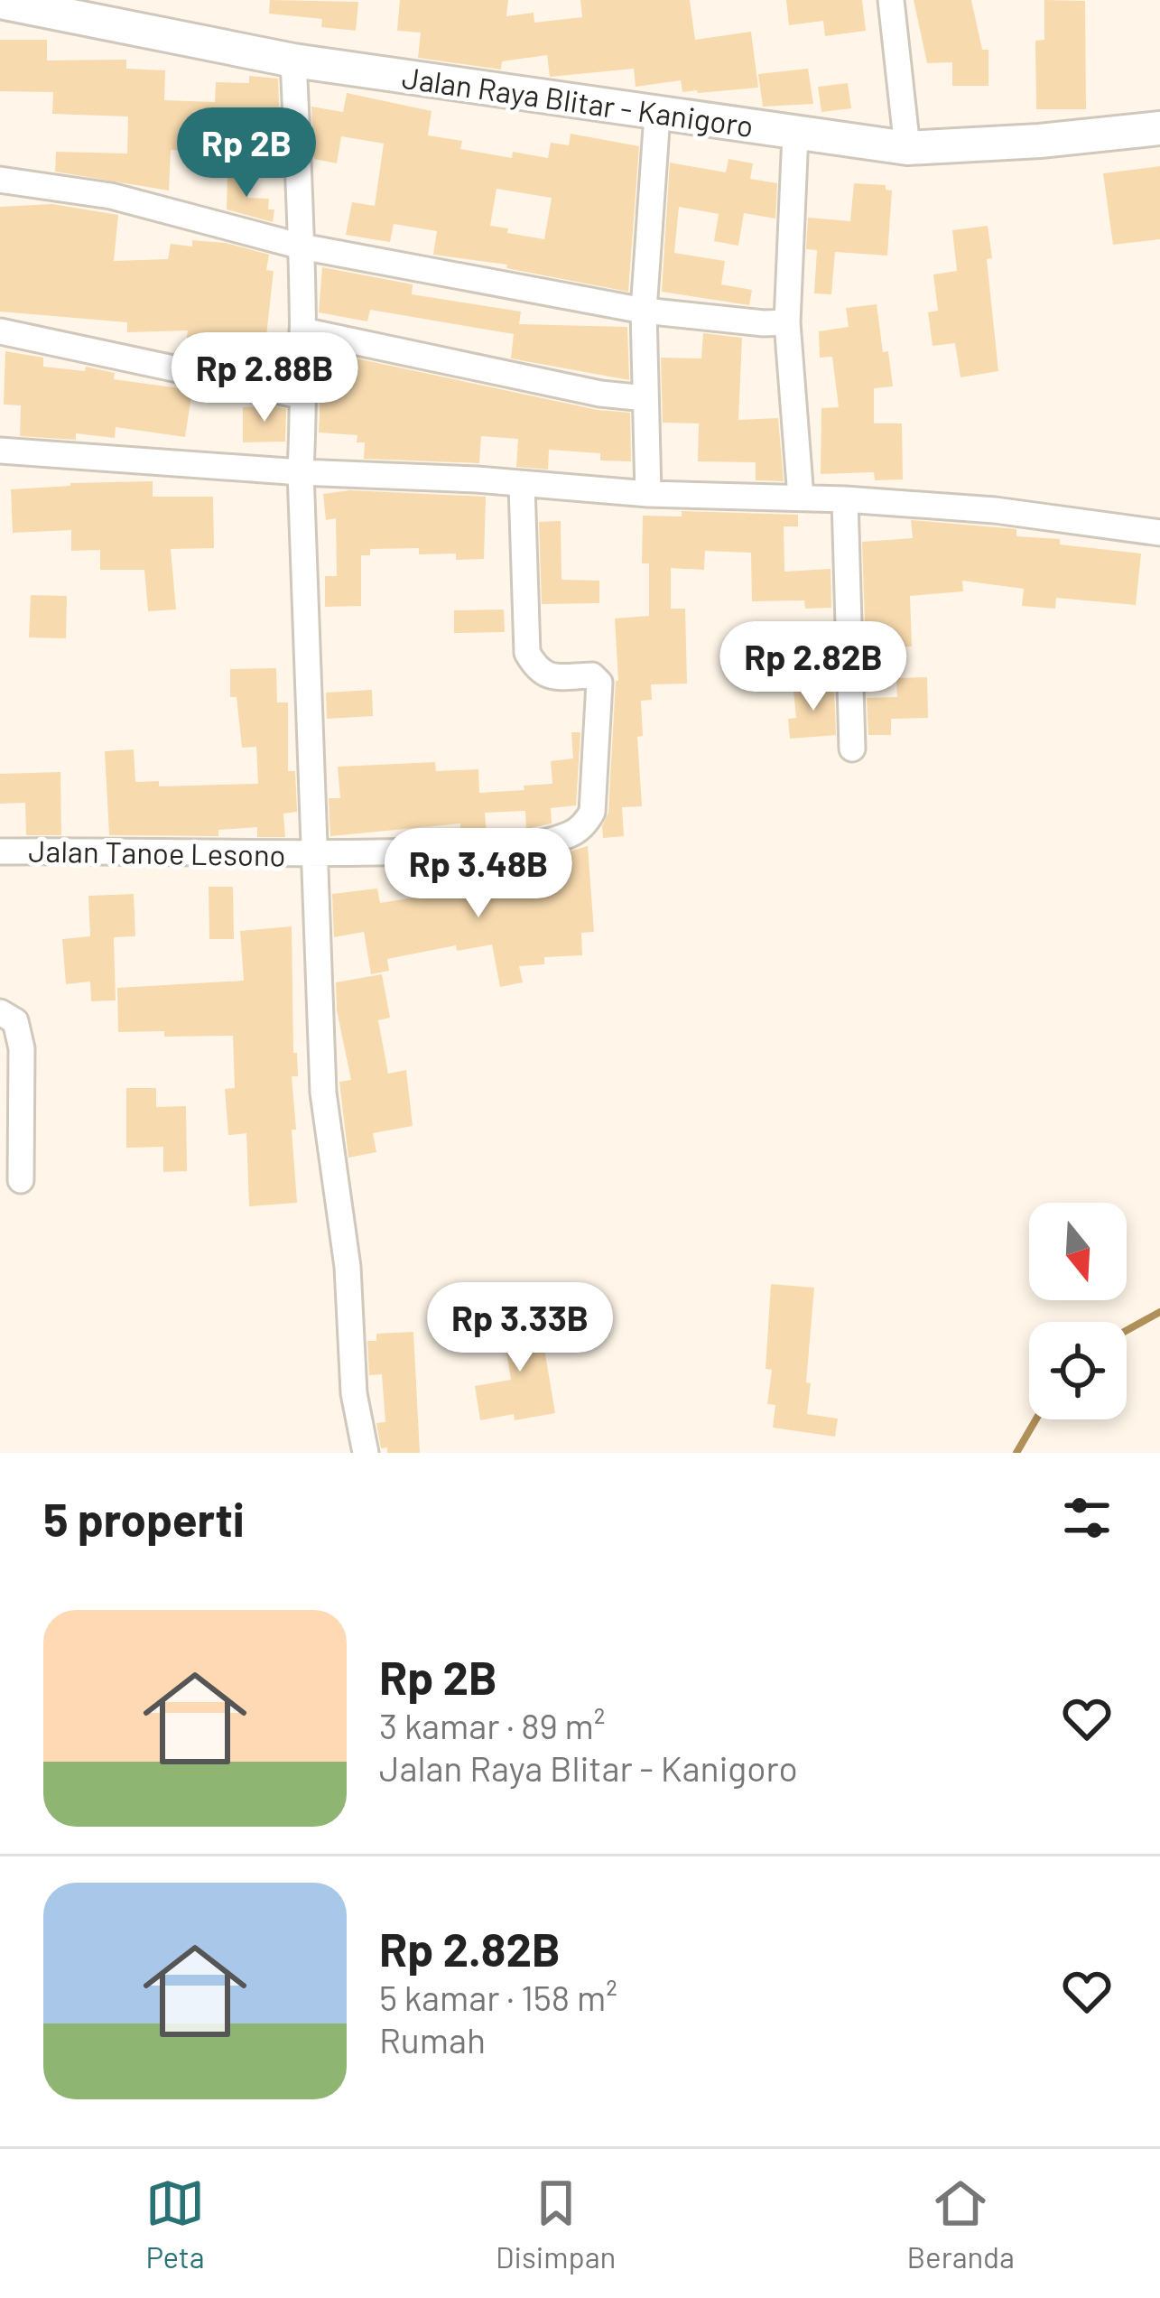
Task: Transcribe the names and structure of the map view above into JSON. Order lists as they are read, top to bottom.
{
  "streets": {
    "main road": ["Jalan Raya Blitar - Kanigoro"],
    "street": ["Jalan Tanoe Lesono"]
  },
  "north": "bottom",
  "page": {
    "price": [
      "Rp 2B",
      "Rp 2.88B",
      "Rp 2.82B",
      "Rp 3.48B",
      "Rp 3.33B"
    ],
    "heading": "5 properti",
    "list": [
      {
        "name": "Rp 2B",
        "note": "3 kamar · 89 m² · Jalan Raya Blitar - Kanigoro"
      },
      {
        "name": "Rp 2.82B",
        "note": "5 kamar · 158 m² · Rumah"
      }
    ],
    "tabs": ["Peta", "Disimpan", "Beranda"]
  }
}
